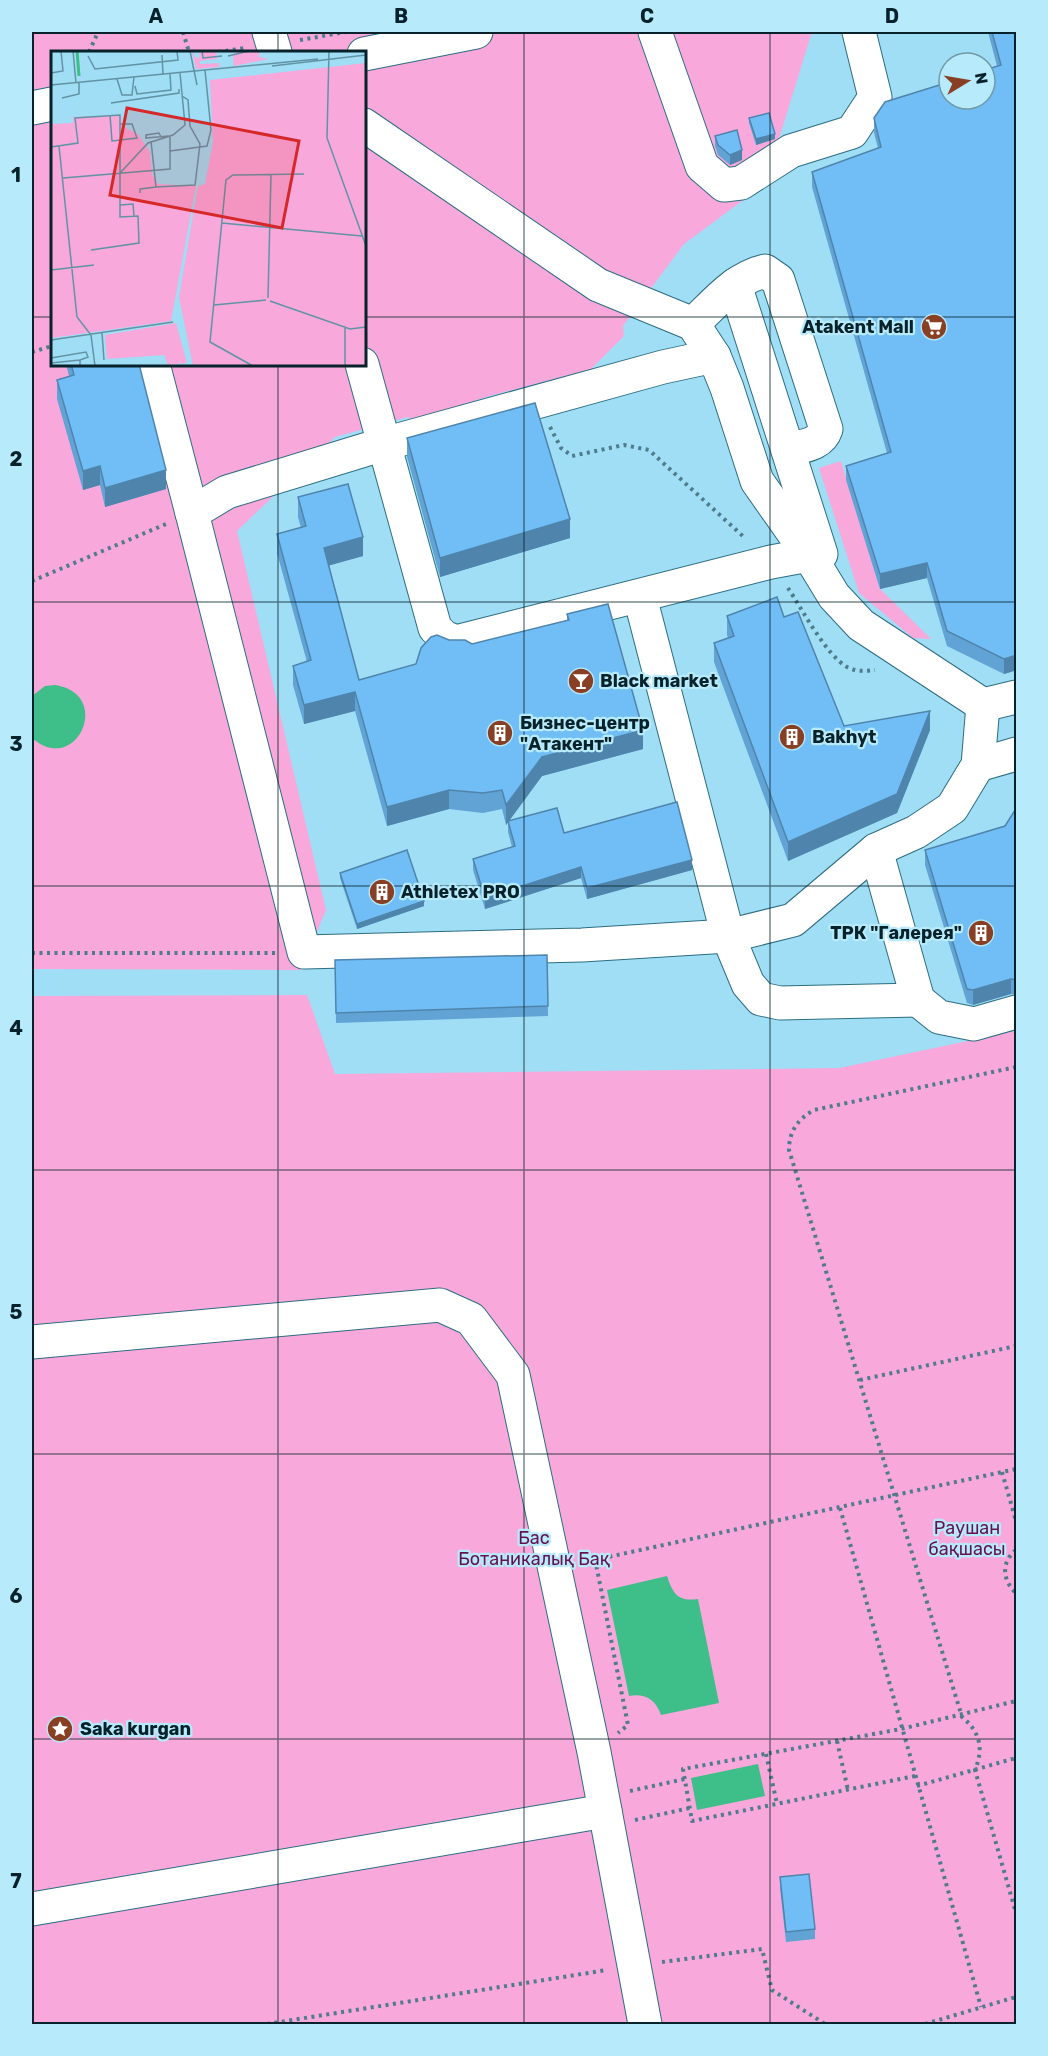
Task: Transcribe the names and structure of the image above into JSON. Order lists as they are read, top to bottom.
{
  "parks": ["Раушан бақшасы", "Бас Ботаникалық Бақ"],
  "places": {
    "supermarket": ["Atakent Mall"],
    "bar": ["Black market"],
    "building": [
      "Бизнес-центр \"Атакент\"",
      "Bakhyt",
      "Athletex PRO",
      "ТРК \"Галерея\""
    ],
    "place": ["Saka kurgan"]
  },
  "north": "right",
  "grid": {
    "columns": [
      "A",
      "B",
      "C",
      "D"
    ],
    "rows": [
      "1",
      "2",
      "3",
      "4",
      "5",
      "6",
      "7"
    ]
  }
}
